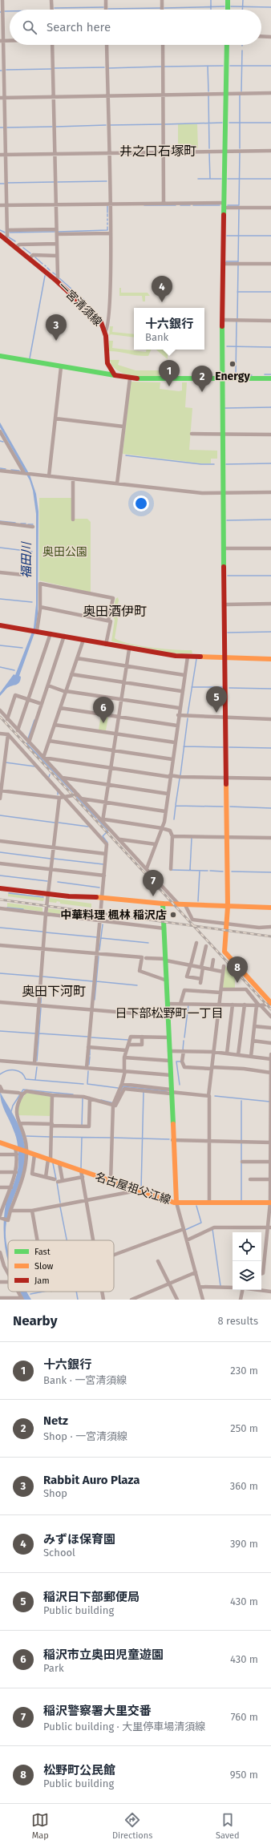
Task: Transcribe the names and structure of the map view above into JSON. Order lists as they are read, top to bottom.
{
  "streets": {
    "street": ["一宮清須線", "名古屋祖父江線"]
  },
  "districts": [
    "井之口石塚町",
    "奥田酒伊町",
    "奥田下河町",
    "日下部松野町一丁目"
  ],
  "water": ["福田川"],
  "parks": ["奥田公園"],
  "places": ["Energy", "中華料理 楓林 稲沢店"],
  "legend": ["Fast", "Slow", "Jam"],
  "page": {
    "search": "Search here",
    "pins": [
      "4",
      "3",
      "1",
      "2",
      "5",
      "6",
      "7",
      "8"
    ],
    "popup": ["十六銀行", "Bank"],
    "heading": ["Nearby", "8 results"],
    "list": [
      {
        "mark": "1",
        "name": "十六銀行",
        "note": "Bank · 一宮清須線",
        "value": "230 m"
      },
      {
        "mark": "2",
        "name": "Netz",
        "note": "Shop · 一宮清須線",
        "value": "250 m"
      },
      {
        "mark": "3",
        "name": "Rabbit Auro Plaza",
        "note": "Shop",
        "value": "360 m"
      },
      {
        "mark": "4",
        "name": "みずほ保育園",
        "note": "School",
        "value": "390 m"
      },
      {
        "mark": "5",
        "name": "稲沢日下部郵便局",
        "note": "Public building",
        "value": "430 m"
      },
      {
        "mark": "6",
        "name": "稲沢市立奥田児童遊園",
        "note": "Park",
        "value": "430 m"
      },
      {
        "mark": "7",
        "name": "稲沢警察署大里交番",
        "note": "Public building · 大里停車場清須線",
        "value": "760 m"
      },
      {
        "mark": "8",
        "name": "松野町公民館",
        "note": "Public building",
        "value": "950 m"
      }
    ],
    "nav": ["Map", "Directions", "Saved"]
  }
}
